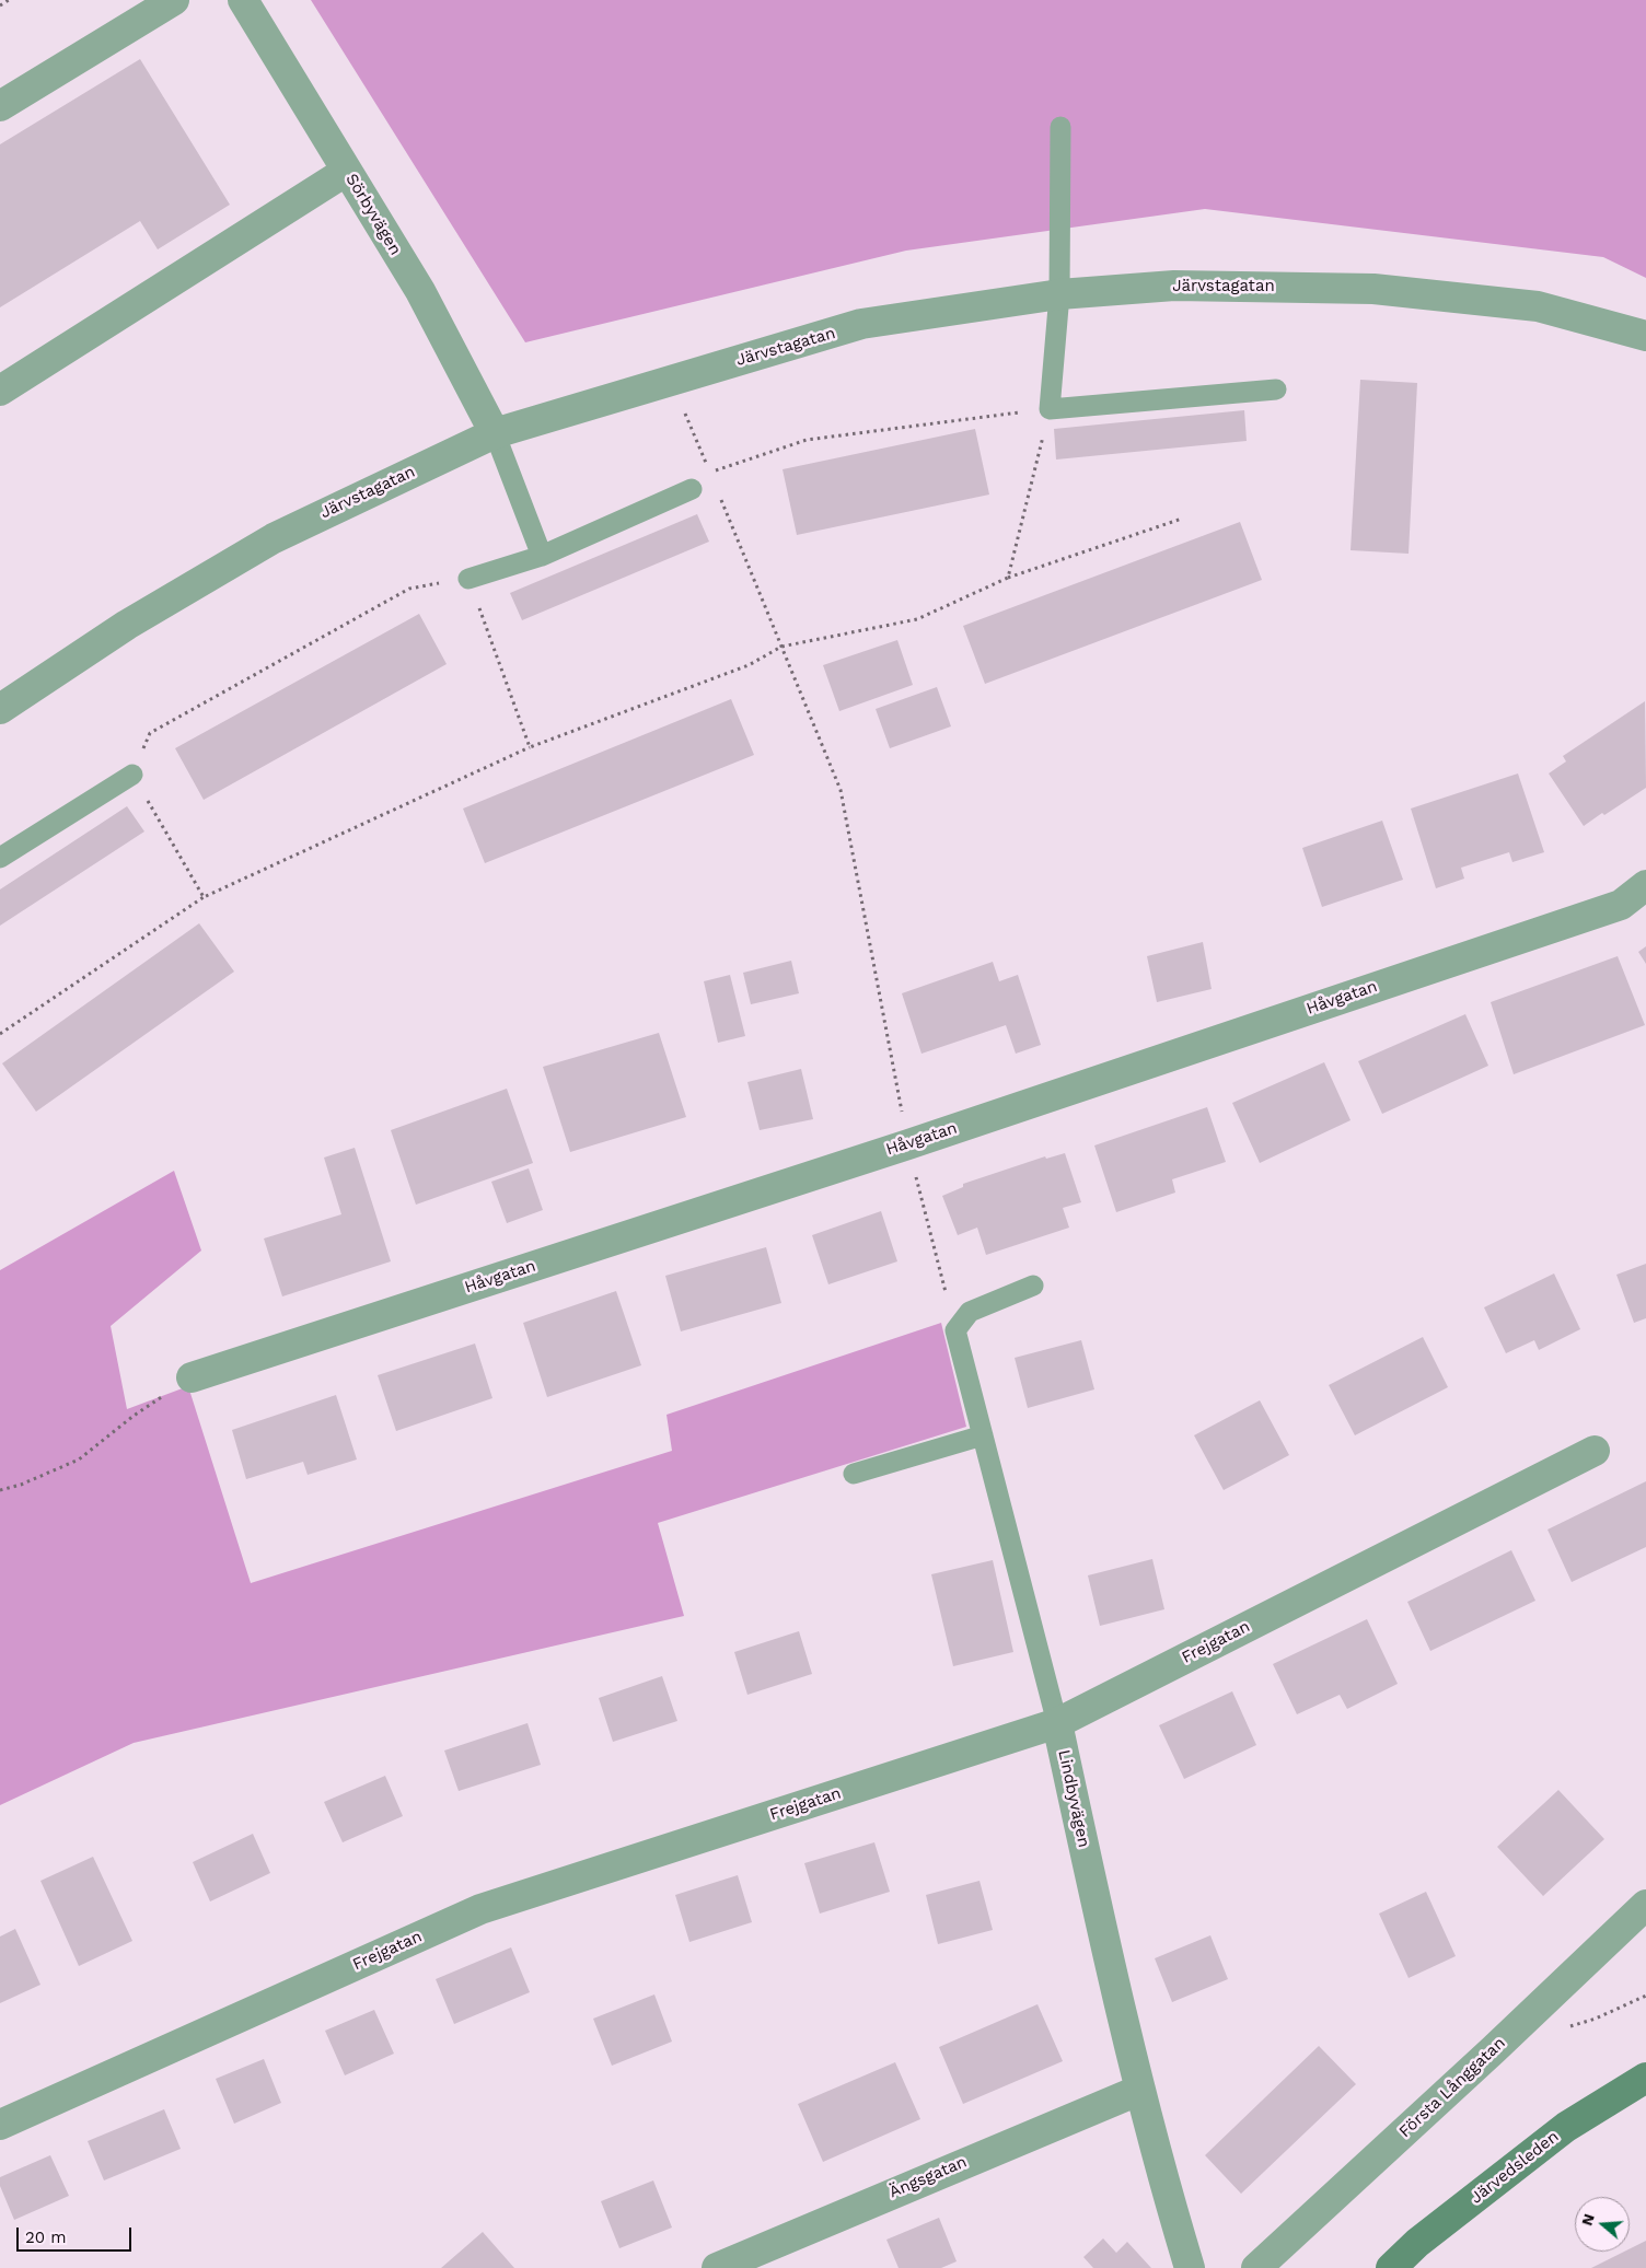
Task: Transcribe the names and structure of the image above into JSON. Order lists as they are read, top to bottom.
{
  "streets": {
    "main road": ["Järvedsleden"],
    "street": [
      "Sörbyvägen",
      "Järvstagatan",
      "Håvgatan",
      "Frejgatan",
      "Lindbyvägen",
      "Första Långgatan",
      "Ängsgatan"
    ]
  },
  "crossings": [
    ["Sörbyvägen", "Järvstagatan"],
    ["Frejgatan", "Lindbyvägen"],
    ["Lindbyvägen", "Ängsgatan"]
  ],
  "scale_bar": "20 m",
  "north": "left"
}
